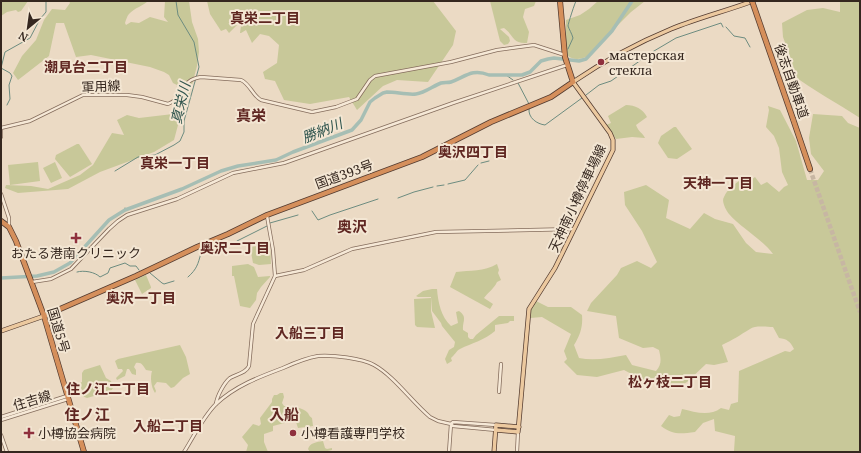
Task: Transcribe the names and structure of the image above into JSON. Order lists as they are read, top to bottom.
{
  "streets": {
    "highway": ["後志自動車道", "国道393号", "国道5号"],
    "main road": ["天神南小樽停車場線"],
    "street": ["軍用線", "住吉線"]
  },
  "crossings": [
    ["国道393号", "天神南小樽停車場線"],
    ["国道393号", "国道5号"],
    ["国道5号", "住吉線"]
  ],
  "districts": [
    "真栄二丁目",
    "潮見台二丁目",
    "真栄",
    "奥沢四丁目",
    "真栄一丁目",
    "天神一丁目",
    "奥沢",
    "奥沢二丁目",
    "奥沢一丁目",
    "入船三丁目",
    "松ヶ枝二丁目",
    "住ノ江二丁目",
    "住ノ江",
    "入船",
    "入船二丁目"
  ],
  "water": ["真栄川", "勝納川"],
  "places": {
    "other": ["мастерская стекла", "小樽看護専門学校"],
    "health": ["おたる港南クリニック", "小樽協会病院"]
  },
  "north": "bottom left"
}
